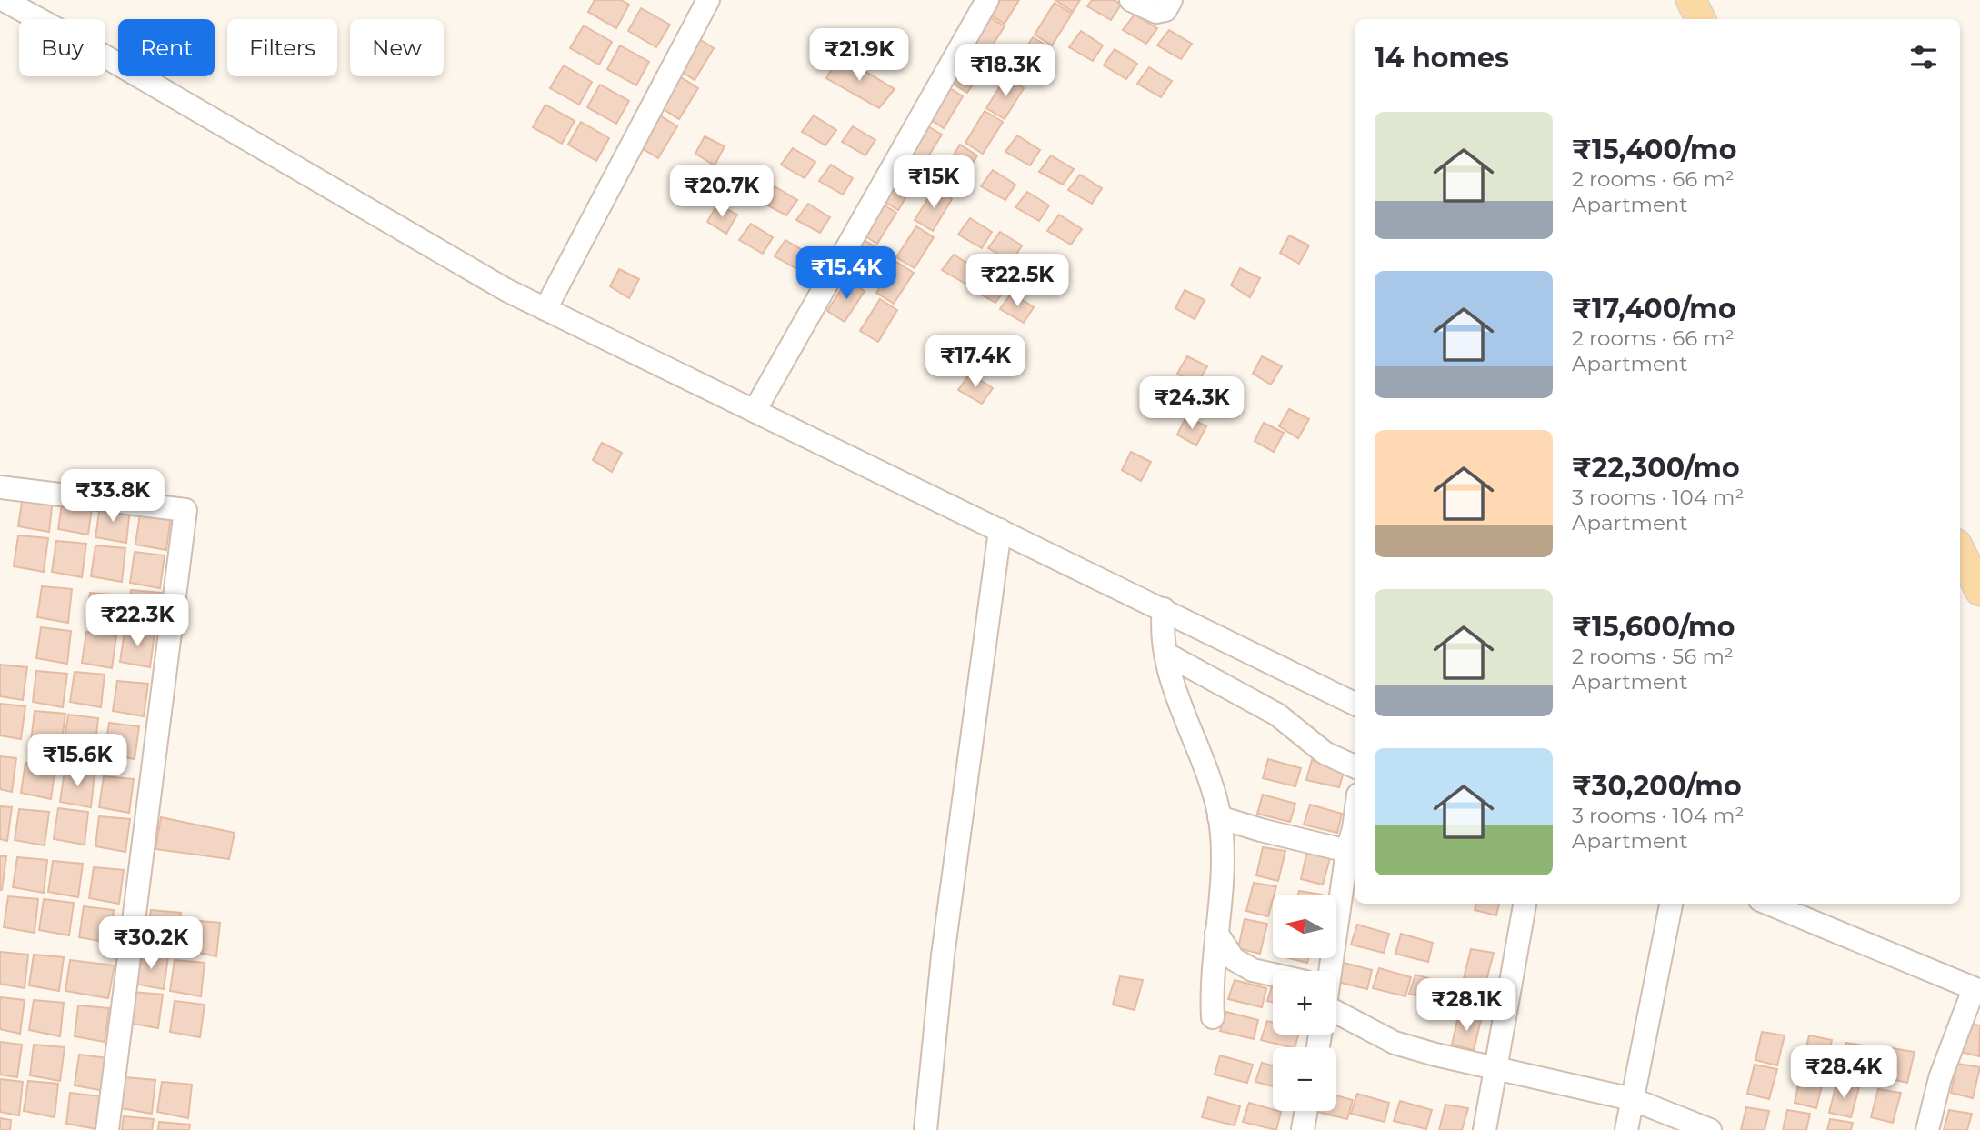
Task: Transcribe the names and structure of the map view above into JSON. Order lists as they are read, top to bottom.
{
  "north": "left",
  "page": {
    "chip": [
      "Buy",
      "Rent",
      "Filters",
      "New"
    ],
    "heading": "14 homes",
    "price": [
      "₹21.9K",
      "₹18.3K",
      "₹15K",
      "₹20.7K",
      "₹15.4K",
      "₹22.5K",
      "₹17.4K",
      "₹24.3K",
      "₹33.8K",
      "₹22.3K",
      "₹15.6K",
      "₹30.2K",
      "₹28.1K",
      "₹28.4K"
    ],
    "list": [
      {
        "name": "₹15,400/mo",
        "note": "2 rooms · 66 m² · Apartment"
      },
      {
        "name": "₹17,400/mo",
        "note": "2 rooms · 66 m² · Apartment"
      },
      {
        "name": "₹22,300/mo",
        "note": "3 rooms · 104 m² · Apartment"
      },
      {
        "name": "₹15,600/mo",
        "note": "2 rooms · 56 m² · Apartment"
      },
      {
        "name": "₹30,200/mo",
        "note": "3 rooms · 104 m² · Apartment"
      }
    ],
    "map_buttons": ["+", "−"]
  }
}
